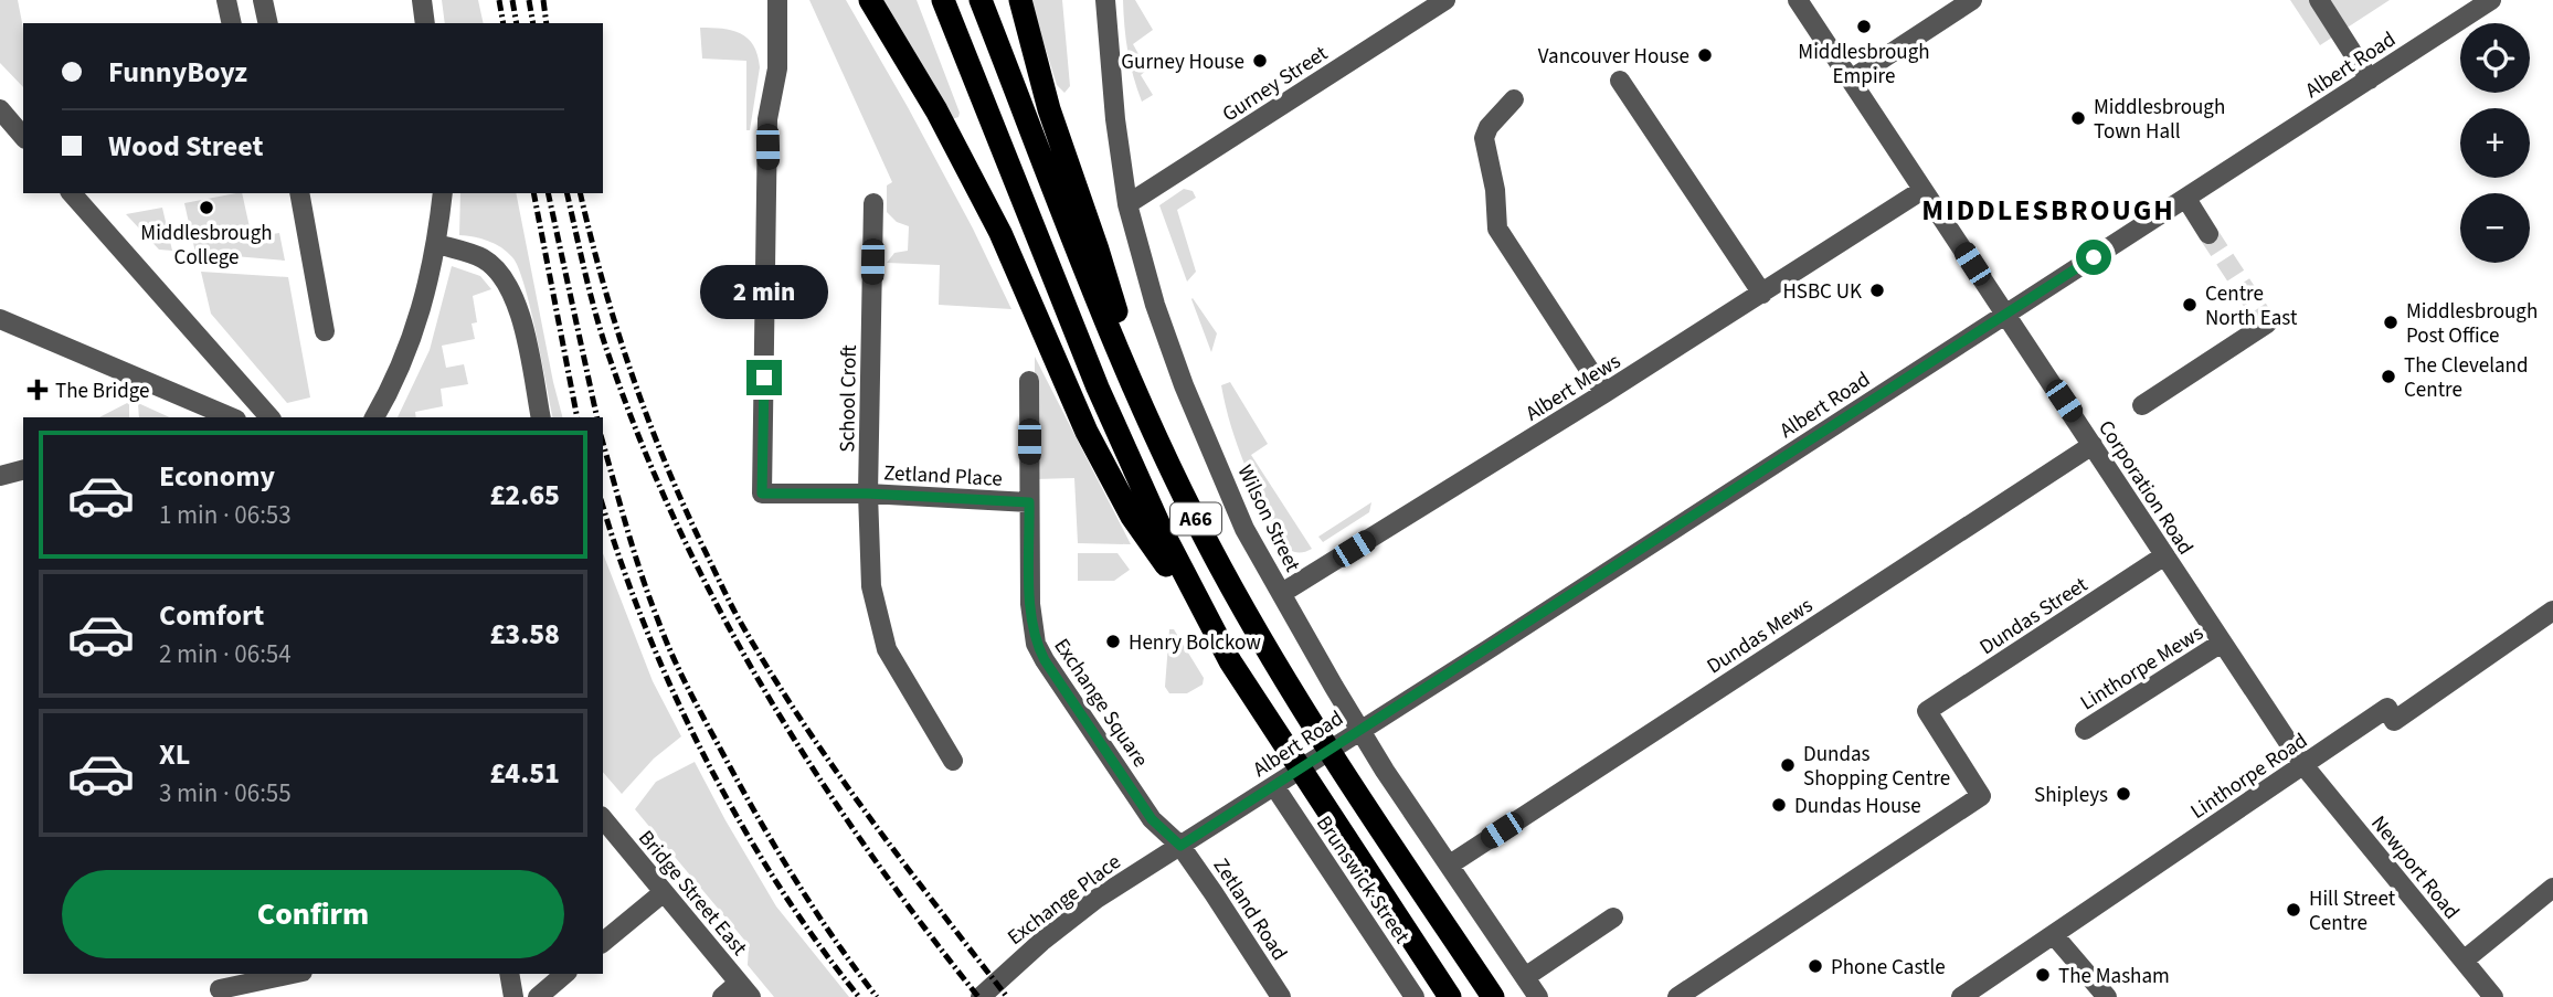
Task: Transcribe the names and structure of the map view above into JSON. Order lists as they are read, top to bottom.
{
  "streets": {
    "highway": ["A66"],
    "street": [
      "Albert Road",
      "Gurney Street",
      "Albert Mews",
      "School Croft",
      "Zetland Place",
      "Corporation Road",
      "Wilson Street",
      "Dundas Street",
      "Dundas Mews",
      "Linthorpe Mews",
      "Exchange Square",
      "Linthorpe Road",
      "Newport Road",
      "Brunswick Street",
      "Bridge Street East",
      "Exchange Place",
      "Zetland Road"
    ]
  },
  "crossings": [
    ["Albert Road", "Corporation Road"],
    ["Albert Road", "Wilson Street"],
    ["Albert Road", "Exchange Square"],
    ["Albert Road", "Brunswick Street"],
    ["Albert Road", "Exchange Place"],
    ["Albert Road", "Zetland Road"],
    ["Gurney Street", "Wilson Street"],
    ["Albert Mews", "Corporation Road"],
    ["Albert Mews", "Wilson Street"],
    ["School Croft", "Zetland Place"],
    ["Zetland Place", "Exchange Square"],
    ["Corporation Road", "Dundas Street"],
    ["Corporation Road", "Dundas Mews"],
    ["Corporation Road", "Linthorpe Mews"],
    ["Corporation Road", "Linthorpe Road"],
    ["Corporation Road", "Newport Road"],
    ["Wilson Street", "Dundas Mews"],
    ["Exchange Square", "Exchange Place"],
    ["Exchange Square", "Zetland Road"],
    ["Linthorpe Road", "Newport Road"],
    ["Exchange Place", "Zetland Road"]
  ],
  "districts": ["MIDDLESBROUGH"],
  "places": {
    "other": [
      "Middlesbrough Empire",
      "Vancouver House",
      "Gurney House",
      "Middlesbrough Town Hall",
      "Middlesbrough College",
      "HSBC UK",
      "Centre North East",
      "Middlesbrough Post Office",
      "The Cleveland Centre",
      "Henry Bolckow",
      "Dundas Shopping Centre",
      "Shipleys",
      "Dundas House",
      "Hill Street Centre",
      "Phone Castle",
      "The Masham"
    ],
    "health": ["The Bridge"]
  },
  "page": {
    "map_buttons": ["+", "−"],
    "banner": ["FunnyBoyz", "Wood Street"],
    "bubble": "2 min",
    "list": [
      {
        "name": "Economy",
        "note": "1 min · 06:53",
        "value": "£2.65"
      },
      {
        "name": "Comfort",
        "note": "2 min · 06:54",
        "value": "£3.58"
      },
      {
        "name": "XL",
        "note": "3 min · 06:55",
        "value": "£4.51"
      }
    ],
    "buttons": "Confirm"
  }
}
